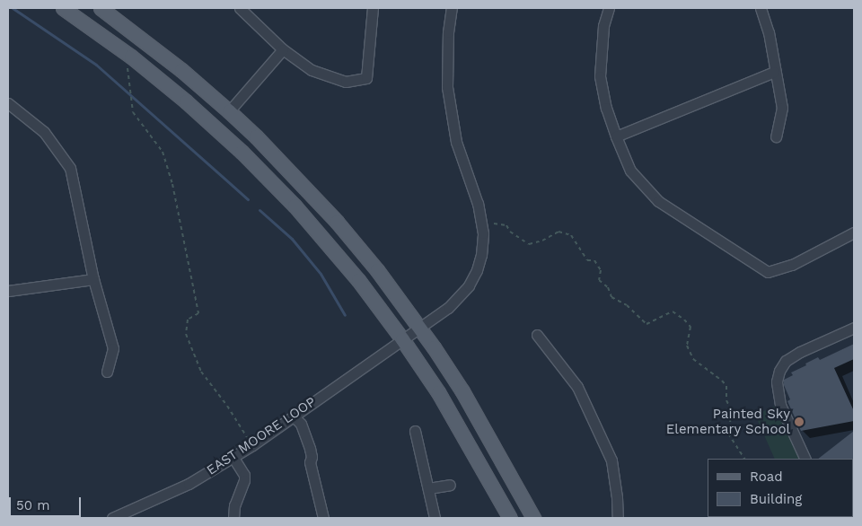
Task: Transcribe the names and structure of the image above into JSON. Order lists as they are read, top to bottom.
{
  "streets": {
    "street": ["EAST MOORE LOOP"]
  },
  "places": ["Painted Sky Elementary School"],
  "legend": ["Road", "Building"],
  "scale_bar": "50 m"
}
